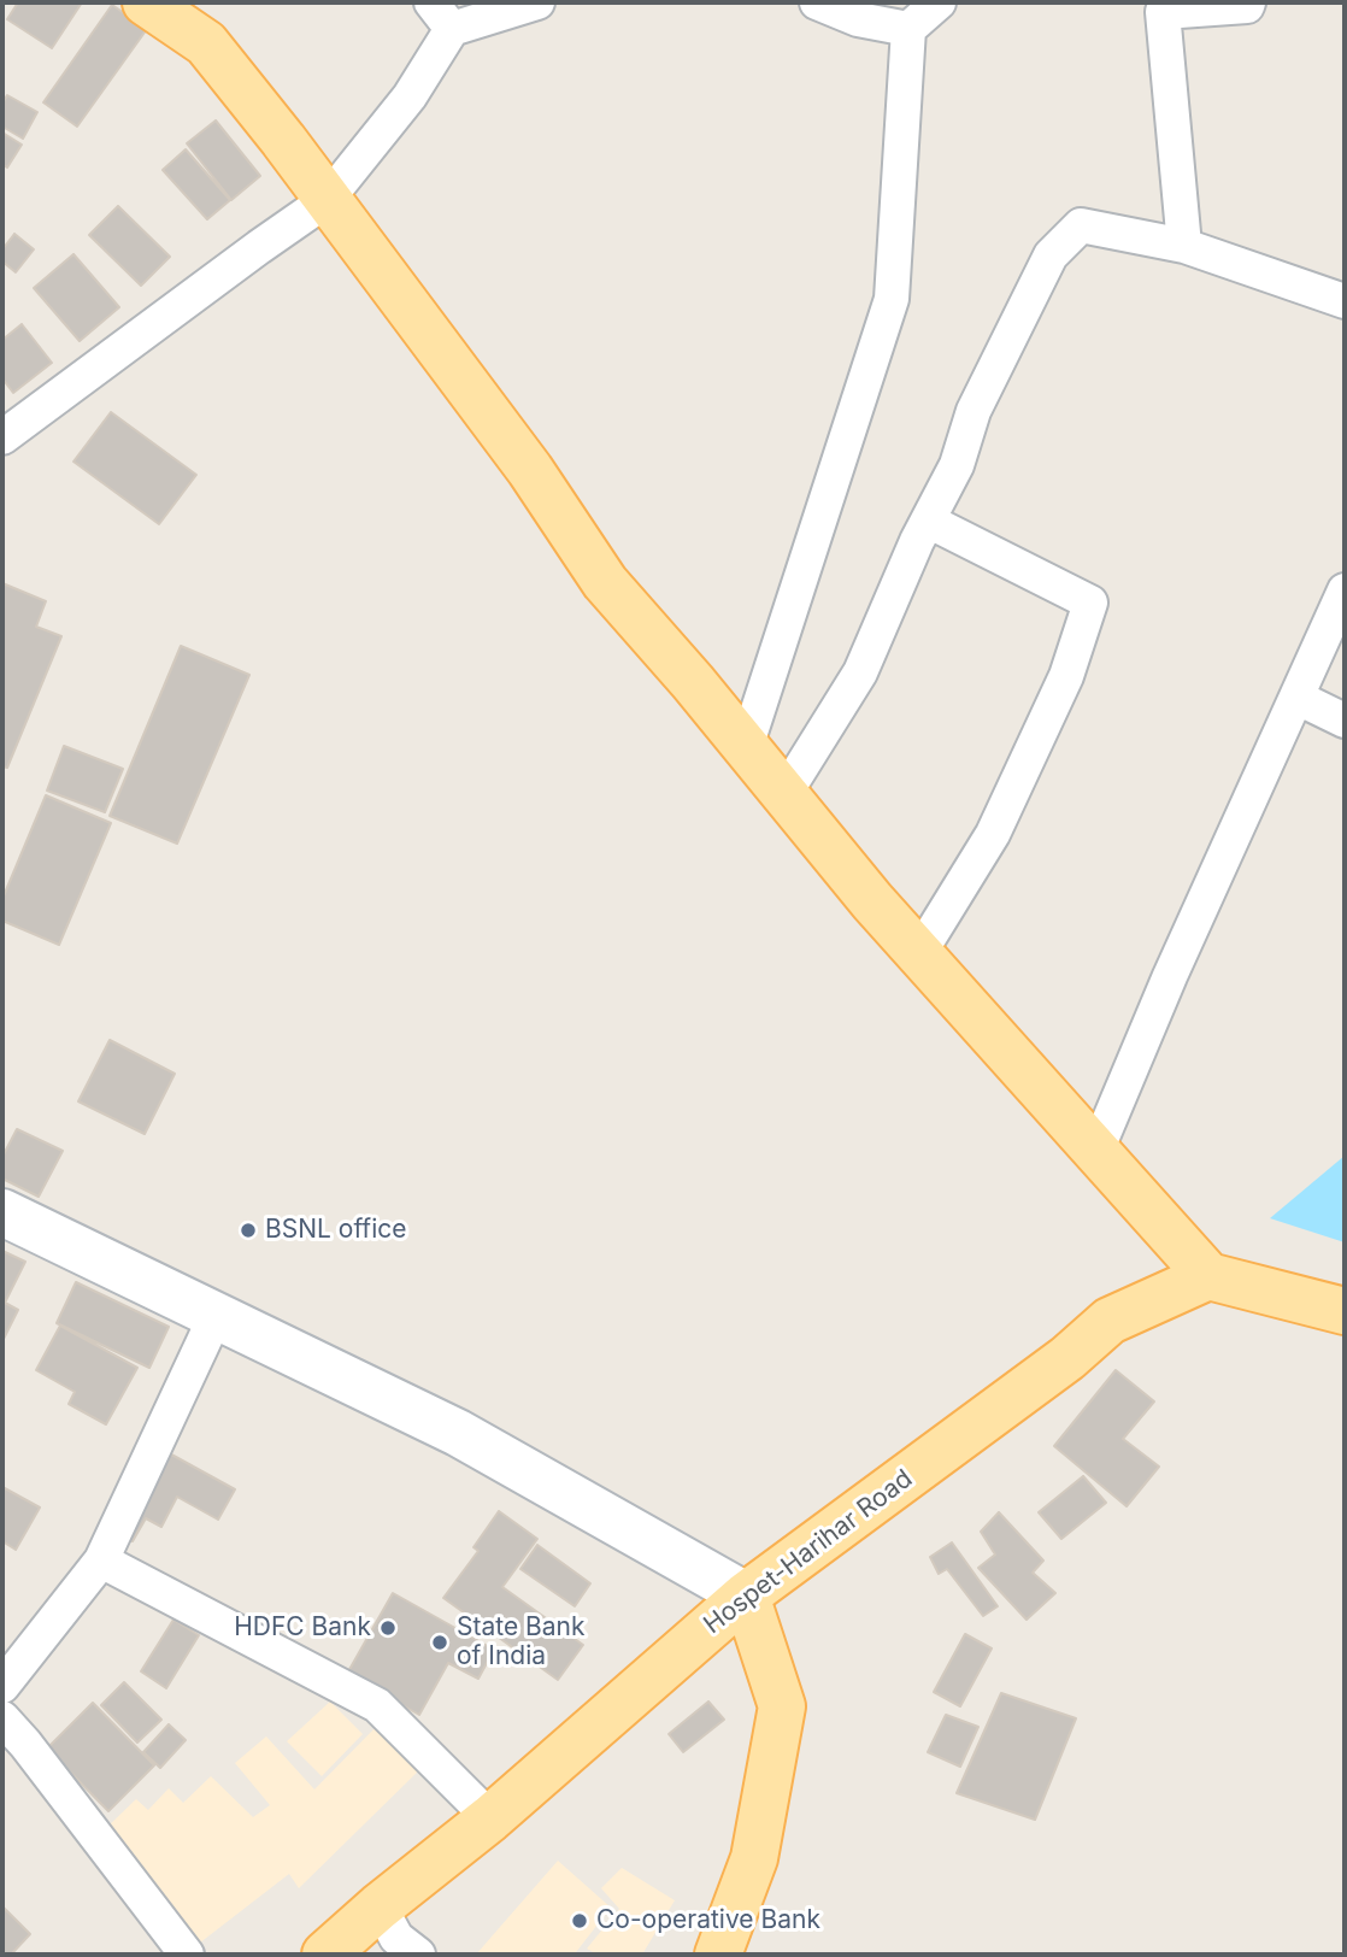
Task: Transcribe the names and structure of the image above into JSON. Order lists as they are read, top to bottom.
{
  "streets": {
    "main road": ["Hospet-Harihar Road"]
  },
  "places": [
    "BSNL office",
    "HDFC Bank",
    "State Bank of India",
    "Co-operative Bank"
  ]
}
